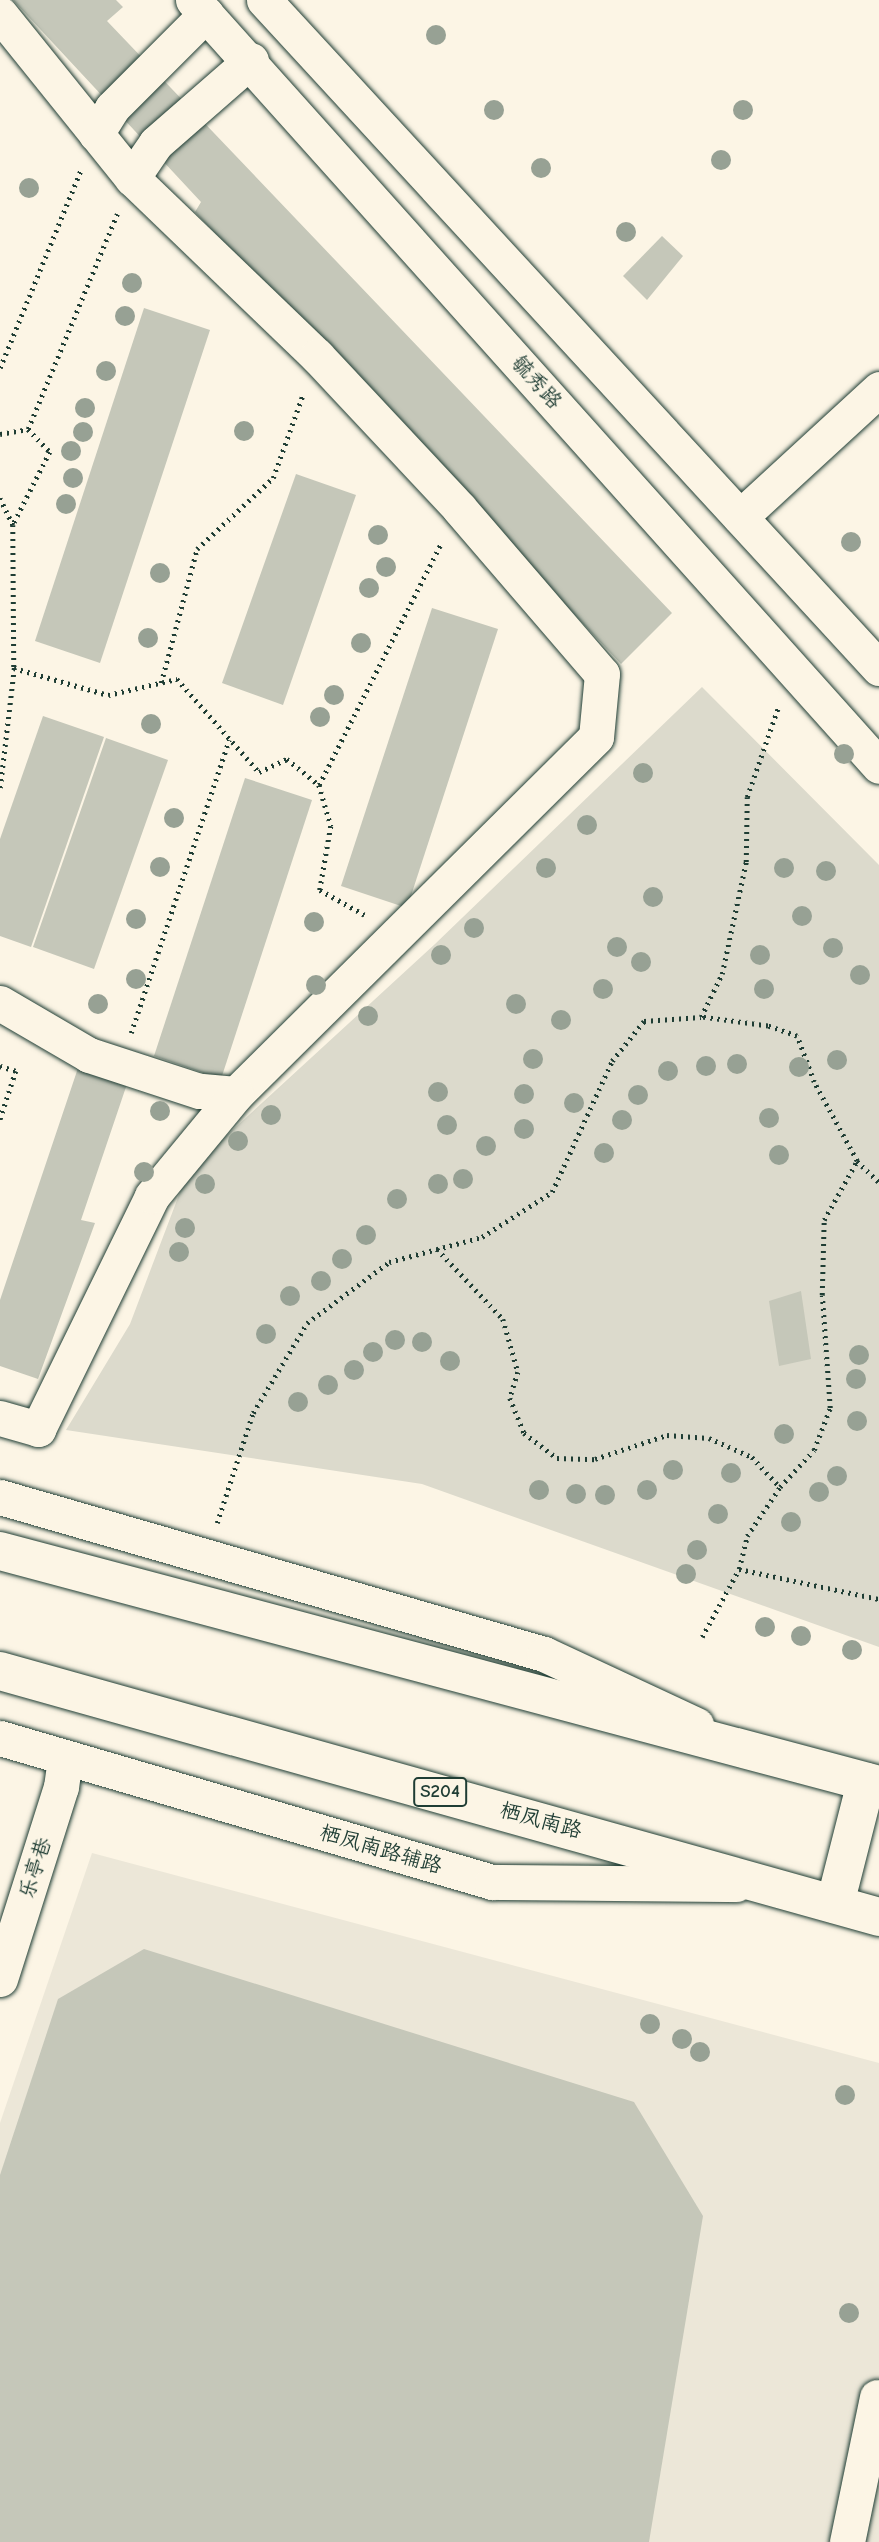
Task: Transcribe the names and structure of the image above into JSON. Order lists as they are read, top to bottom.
{
  "streets": {
    "main road": ["S204", "栖凤南路"],
    "street": ["毓秀路", "栖凤南路辅路", "乐亭巷"]
  },
  "crossings": [
    ["栖凤南路", "栖凤南路辅路"],
    ["栖凤南路辅路", "乐亭巷"]
  ]
}
